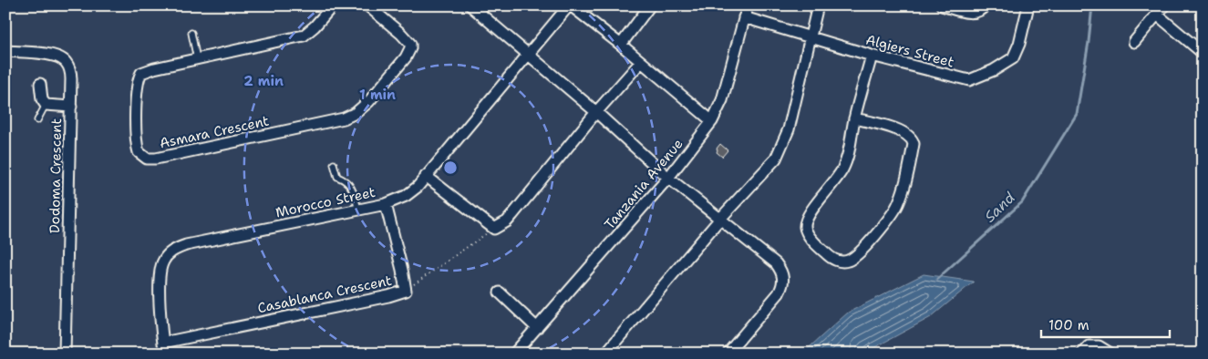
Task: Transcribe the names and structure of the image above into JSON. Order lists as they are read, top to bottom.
{
  "streets": {
    "street": [
      "Algiers Street",
      "Asmara Crescent",
      "Dodoma Crescent",
      "Tanzania Avenue",
      "Morocco Street",
      "Casablanca Crescent"
    ]
  },
  "crossings": [
    ["Algiers Street", "Tanzania Avenue"],
    ["Morocco Street", "Casablanca Crescent"]
  ],
  "water": ["Sand"],
  "scale_bar": "100 m",
  "rings": ["2 min", "1 min"]
}
